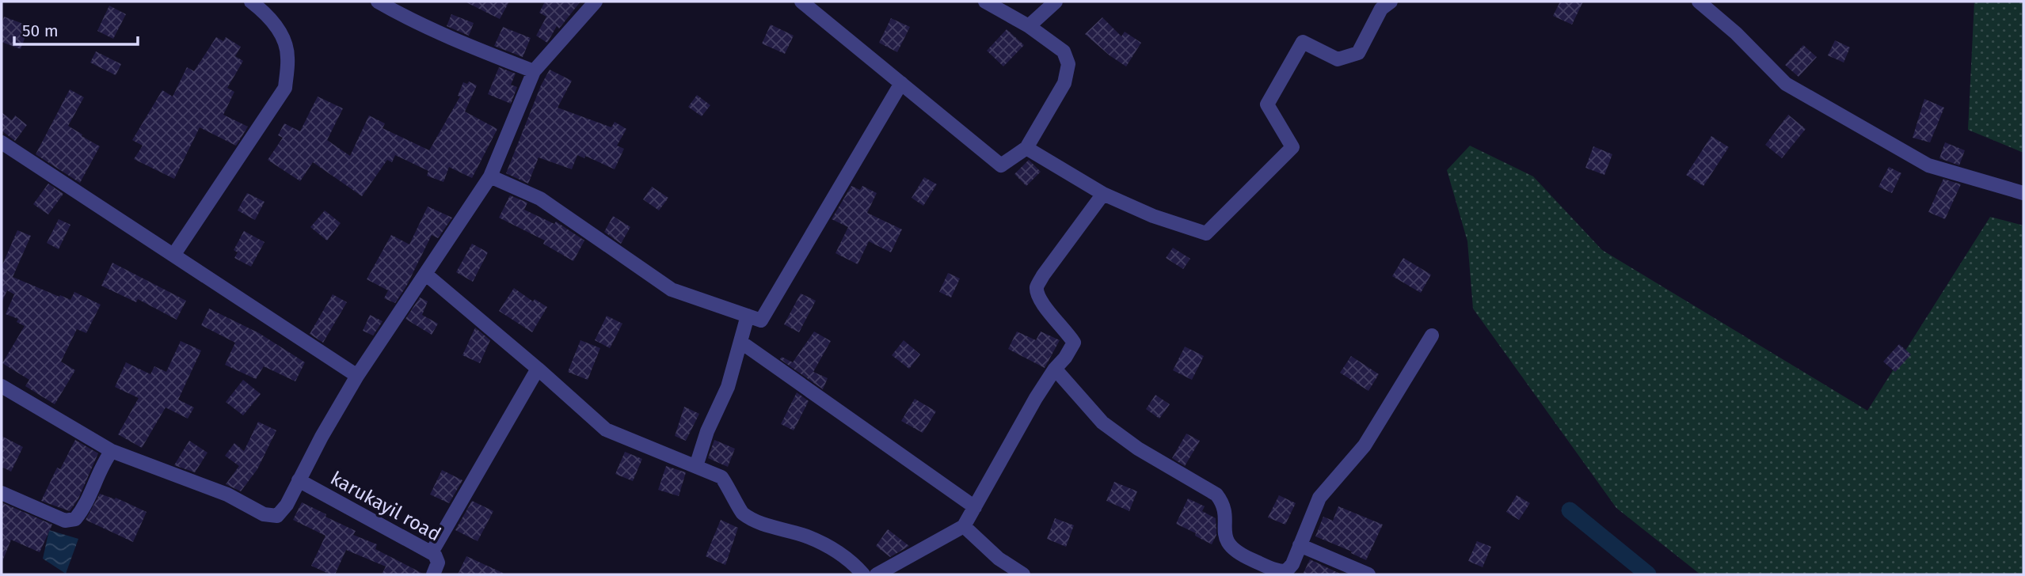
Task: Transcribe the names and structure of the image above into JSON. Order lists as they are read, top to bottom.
{
  "streets": {
    "street": ["karukayil road"]
  },
  "scale_bar": "50 m"
}
